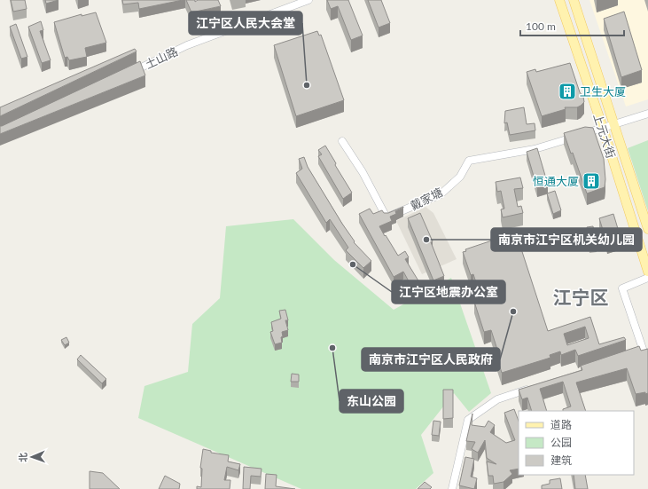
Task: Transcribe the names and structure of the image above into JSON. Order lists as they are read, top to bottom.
{
  "streets": {
    "main road": ["上元大街"],
    "street": ["土山路", "戴家塘"]
  },
  "crossings": [
    ["上元大街", "戴家塘"]
  ],
  "districts": ["江宁区"],
  "places": {
    "other": [
      "江宁区人民大会堂",
      "南京市江宁区机关幼儿园",
      "江宁区地震办公室",
      "南京市江宁区人民政府",
      "东山公园"
    ],
    "building": ["卫生大厦", "恒通大厦"]
  },
  "legend": ["道路", "公园", "建筑"],
  "scale_bar": "100 m",
  "north": "left"
}
